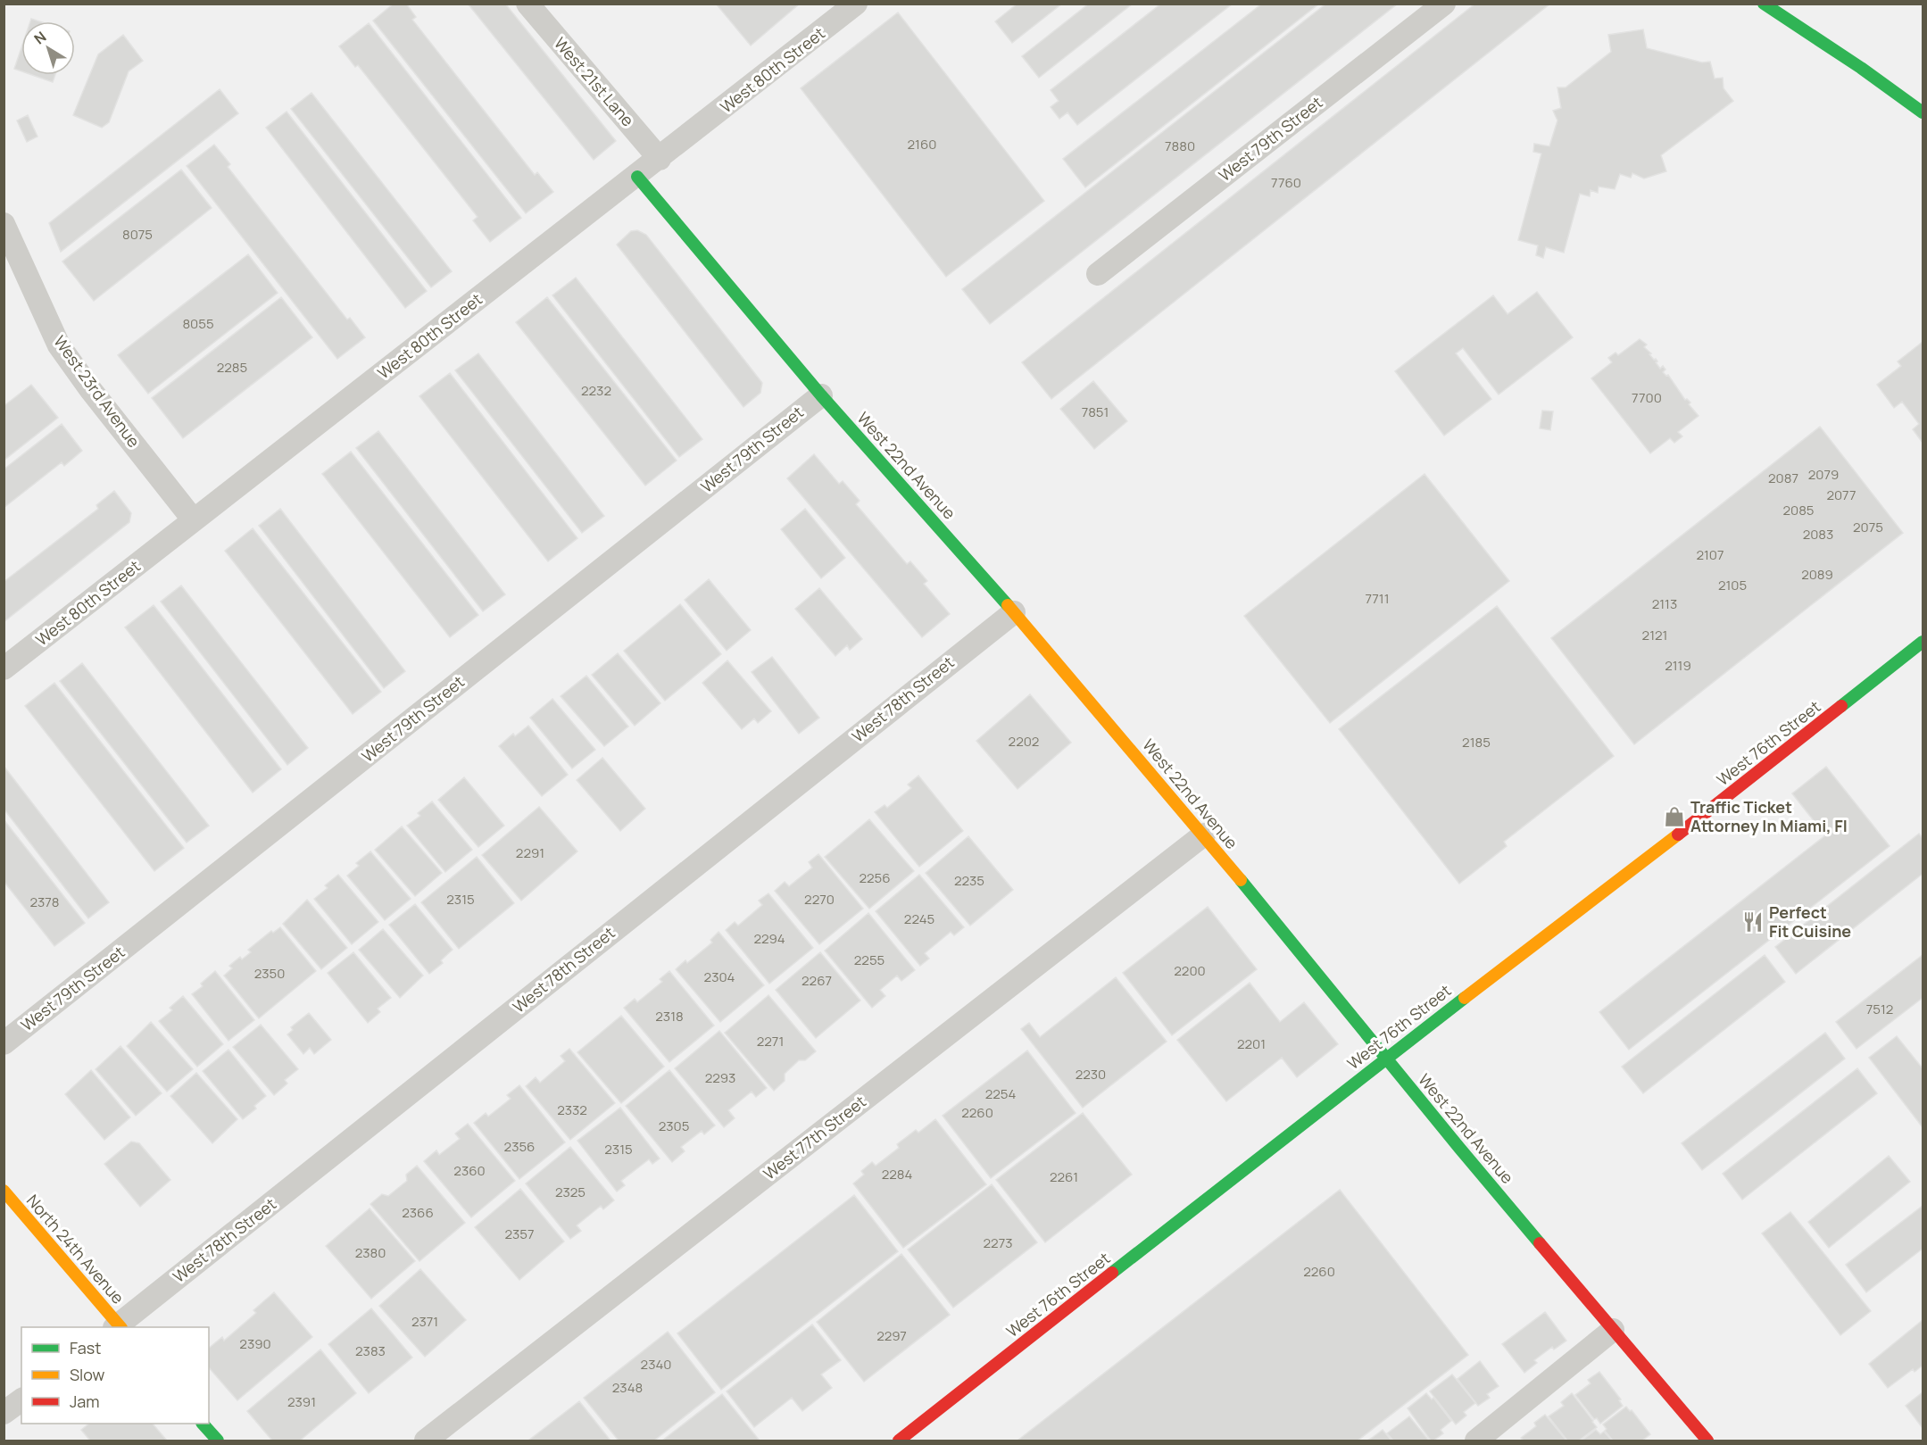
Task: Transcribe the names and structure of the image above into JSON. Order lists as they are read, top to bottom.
{
  "streets": {
    "street": [
      "West 80th Street",
      "West 21st Lane",
      "West 79th Street",
      "West 23rd Avenue",
      "West 22nd Avenue",
      "West 78th Street",
      "West 76th Street",
      "West 77th Street",
      "North 24th Avenue"
    ]
  },
  "crossings": [
    ["West 80th Street", "West 21st Lane"],
    ["West 80th Street", "West 23rd Avenue"],
    ["West 80th Street", "West 22nd Avenue"],
    ["West 79th Street", "West 22nd Avenue"],
    ["West 22nd Avenue", "West 78th Street"],
    ["West 22nd Avenue", "West 76th Street"],
    ["West 22nd Avenue", "West 77th Street"],
    ["West 78th Street", "North 24th Avenue"]
  ],
  "places": {
    "shop": ["Traffic Ticket Attorney In Miami, Fl"],
    "restaurant": ["Perfect Fit Cuisine"]
  },
  "house_numbers": [
    "2160",
    "7880",
    "7760",
    "8075",
    "8055",
    "2285",
    "2232",
    "7700",
    "7851",
    "2079",
    "2087",
    "2077",
    "2085",
    "2075",
    "2083",
    "2107",
    "2089",
    "2105",
    "7711",
    "2113",
    "2121",
    "2119",
    "2202",
    "2185",
    "2291",
    "2256",
    "2235",
    "2315",
    "2270",
    "2378",
    "2245",
    "2294",
    "2255",
    "2200",
    "2350",
    "2304",
    "2267",
    "7512",
    "2318",
    "2271",
    "2201",
    "2230",
    "2293",
    "2254",
    "2332",
    "2260",
    "2305",
    "2356",
    "2315",
    "2360",
    "2284",
    "2261",
    "2325",
    "2366",
    "2357",
    "2273",
    "2380",
    "2260",
    "2371",
    "2297",
    "2390",
    "2383",
    "2340",
    "2348",
    "2391"
  ],
  "legend": ["Fast", "Slow", "Jam"],
  "north": "top left"
}
